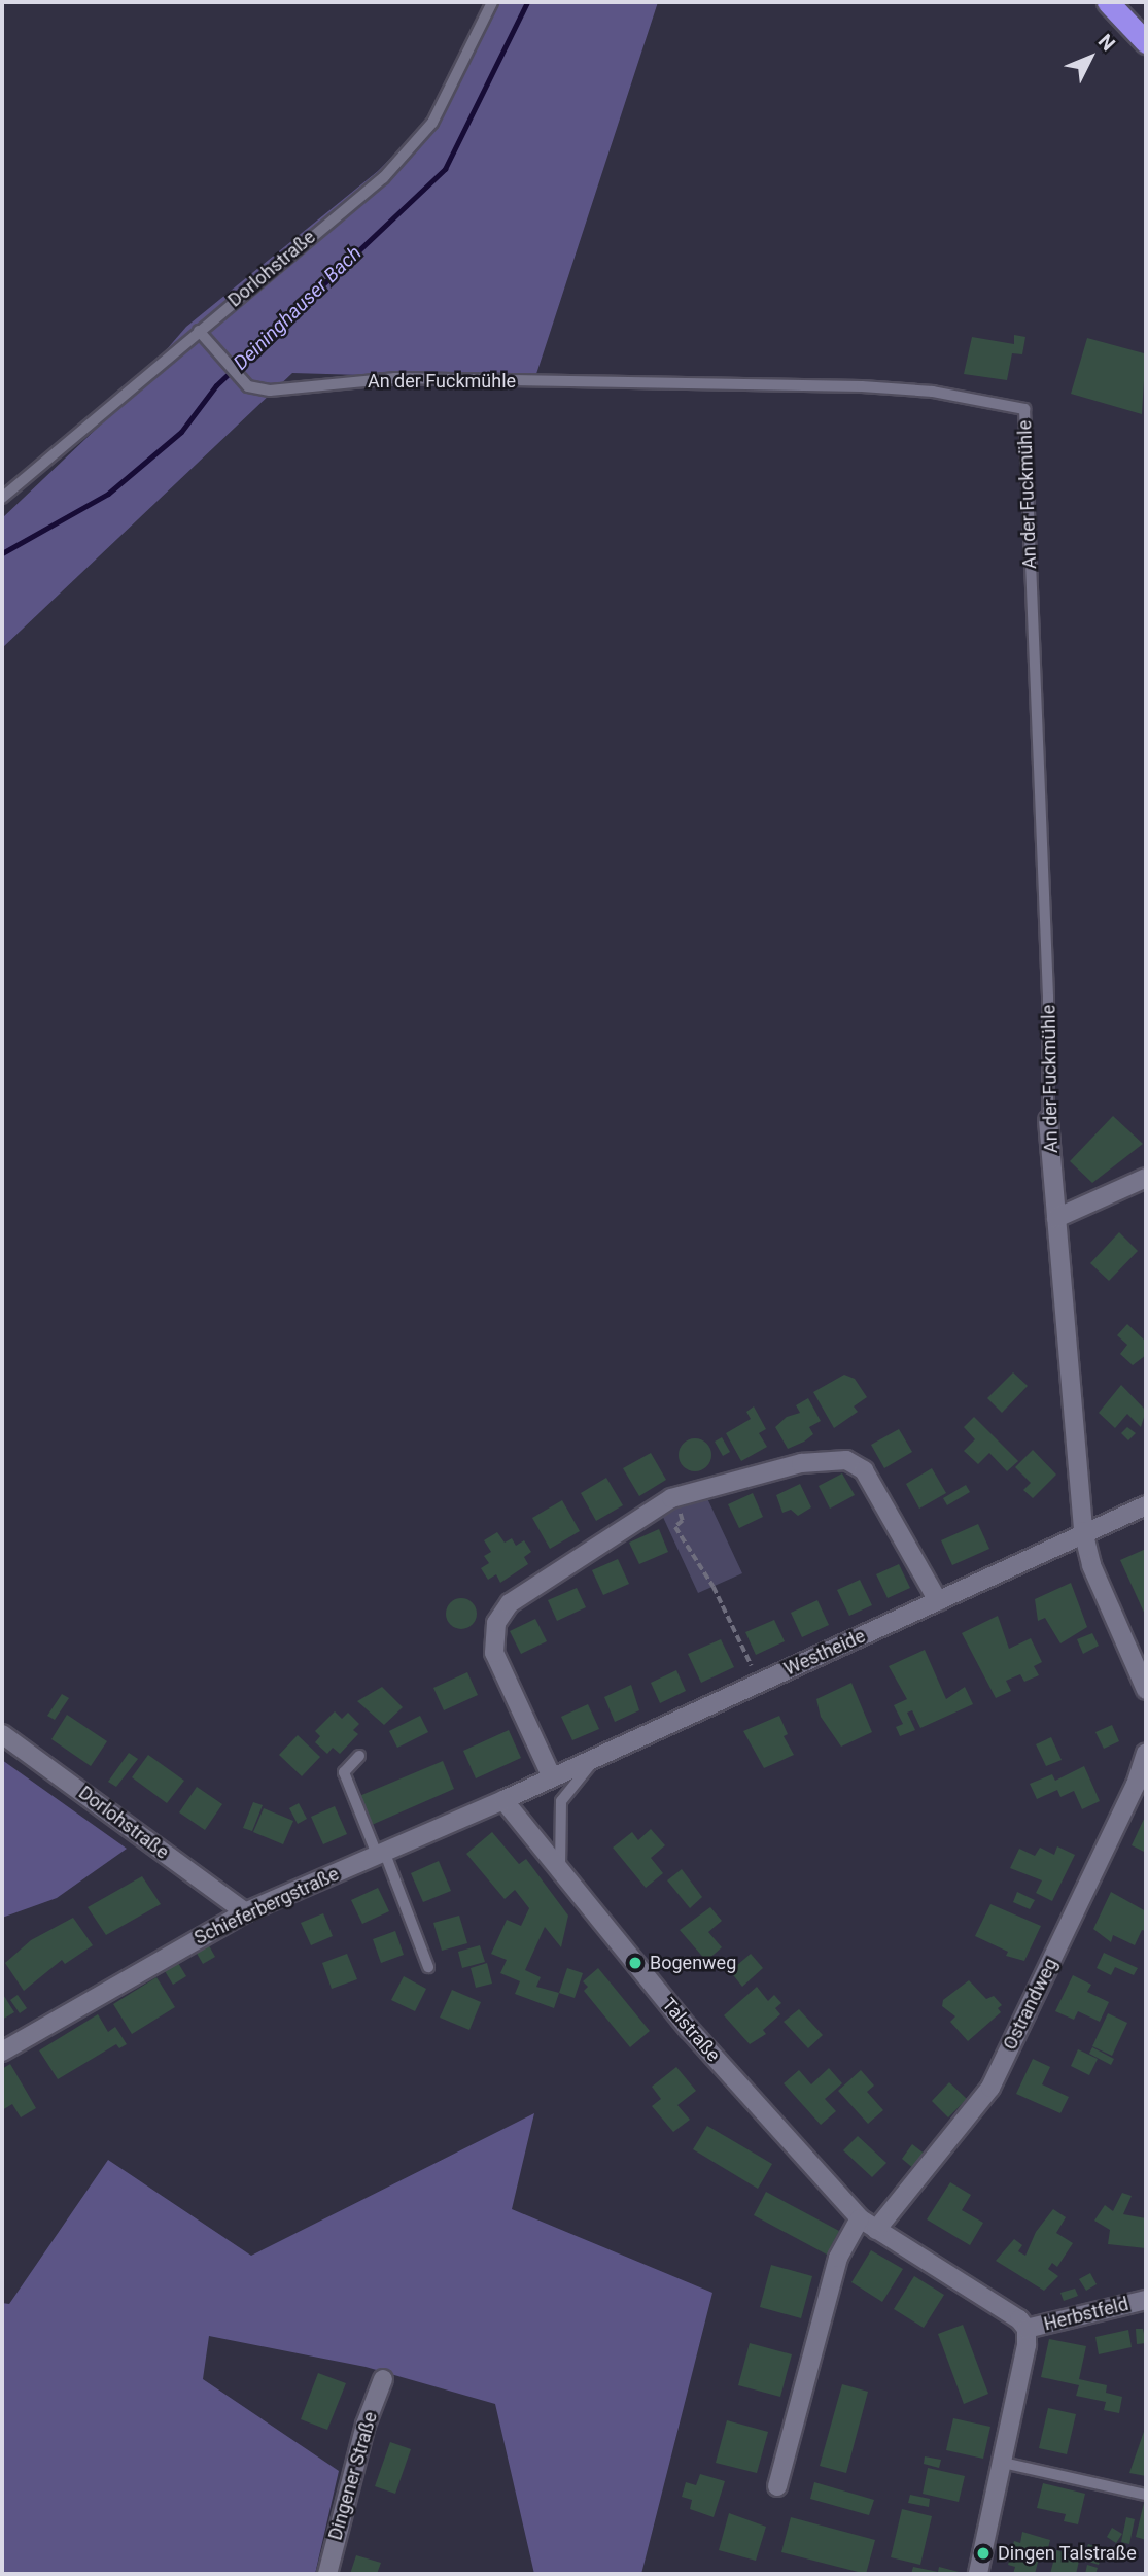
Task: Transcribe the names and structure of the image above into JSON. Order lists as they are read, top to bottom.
{
  "streets": {
    "street": [
      "Dorlohstraße",
      "An der Fuckmühle",
      "Westheide",
      "Schieferbergstraße",
      "Ostrandweg",
      "Talstraße",
      "Herbstfeld",
      "Dingener Straße"
    ]
  },
  "crossings": [
    ["Dorlohstraße", "An der Fuckmühle"],
    ["Dorlohstraße", "Schieferbergstraße"],
    ["An der Fuckmühle", "Westheide"],
    ["Westheide", "Schieferbergstraße"],
    ["Westheide", "Talstraße"],
    ["Schieferbergstraße", "Talstraße"],
    ["Ostrandweg", "Talstraße"],
    ["Talstraße", "Herbstfeld"]
  ],
  "water": ["Deininghauser Bach"],
  "places": ["Bogenweg", "Dingen Talstraße"],
  "north": "top right"
}
